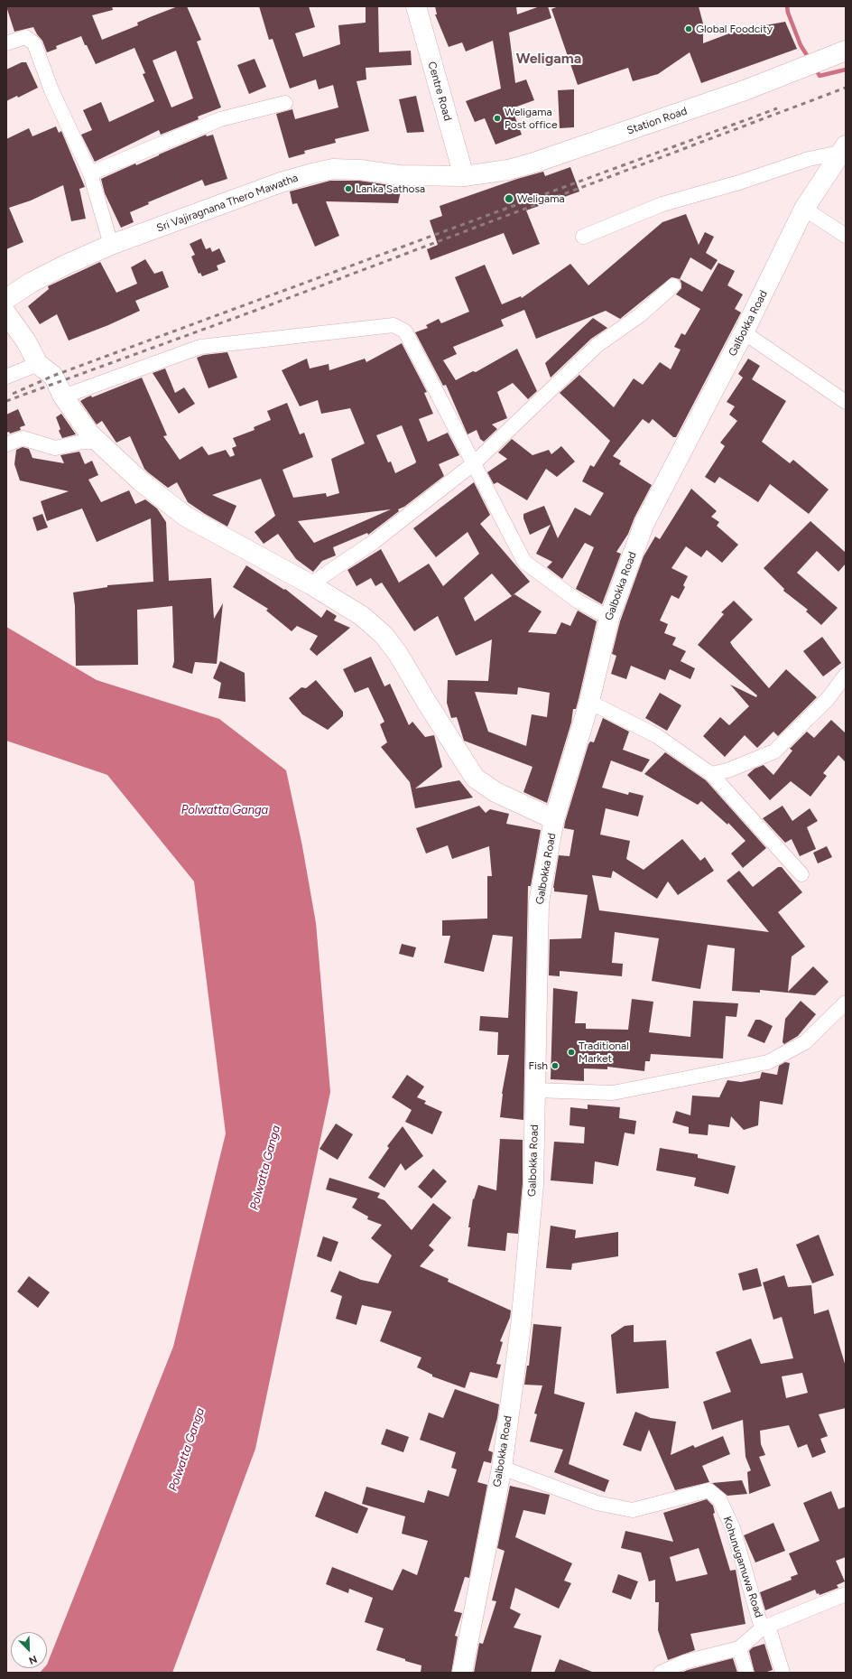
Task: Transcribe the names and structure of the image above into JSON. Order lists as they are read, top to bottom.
{
  "streets": {
    "main road": [
      "Centre Road",
      "Station Road",
      "Sri Vajiragnana Thero Mawatha",
      "Galbokka Road"
    ],
    "street": ["Kohunugamuwa Road"]
  },
  "crossings": [
    ["Centre Road", "Station Road"],
    ["Centre Road", "Sri Vajiragnana Thero Mawatha"],
    ["Station Road", "Sri Vajiragnana Thero Mawatha"],
    ["Galbokka Road", "Kohunugamuwa Road"]
  ],
  "districts": ["Weligama"],
  "water": ["Polwatta Ganga"],
  "places": [
    "Global Foodcity",
    "Weligama Post office",
    "Lanka Sathosa",
    "Weligama",
    "Traditional Market",
    "Fish"
  ],
  "north": "bottom right"
}
